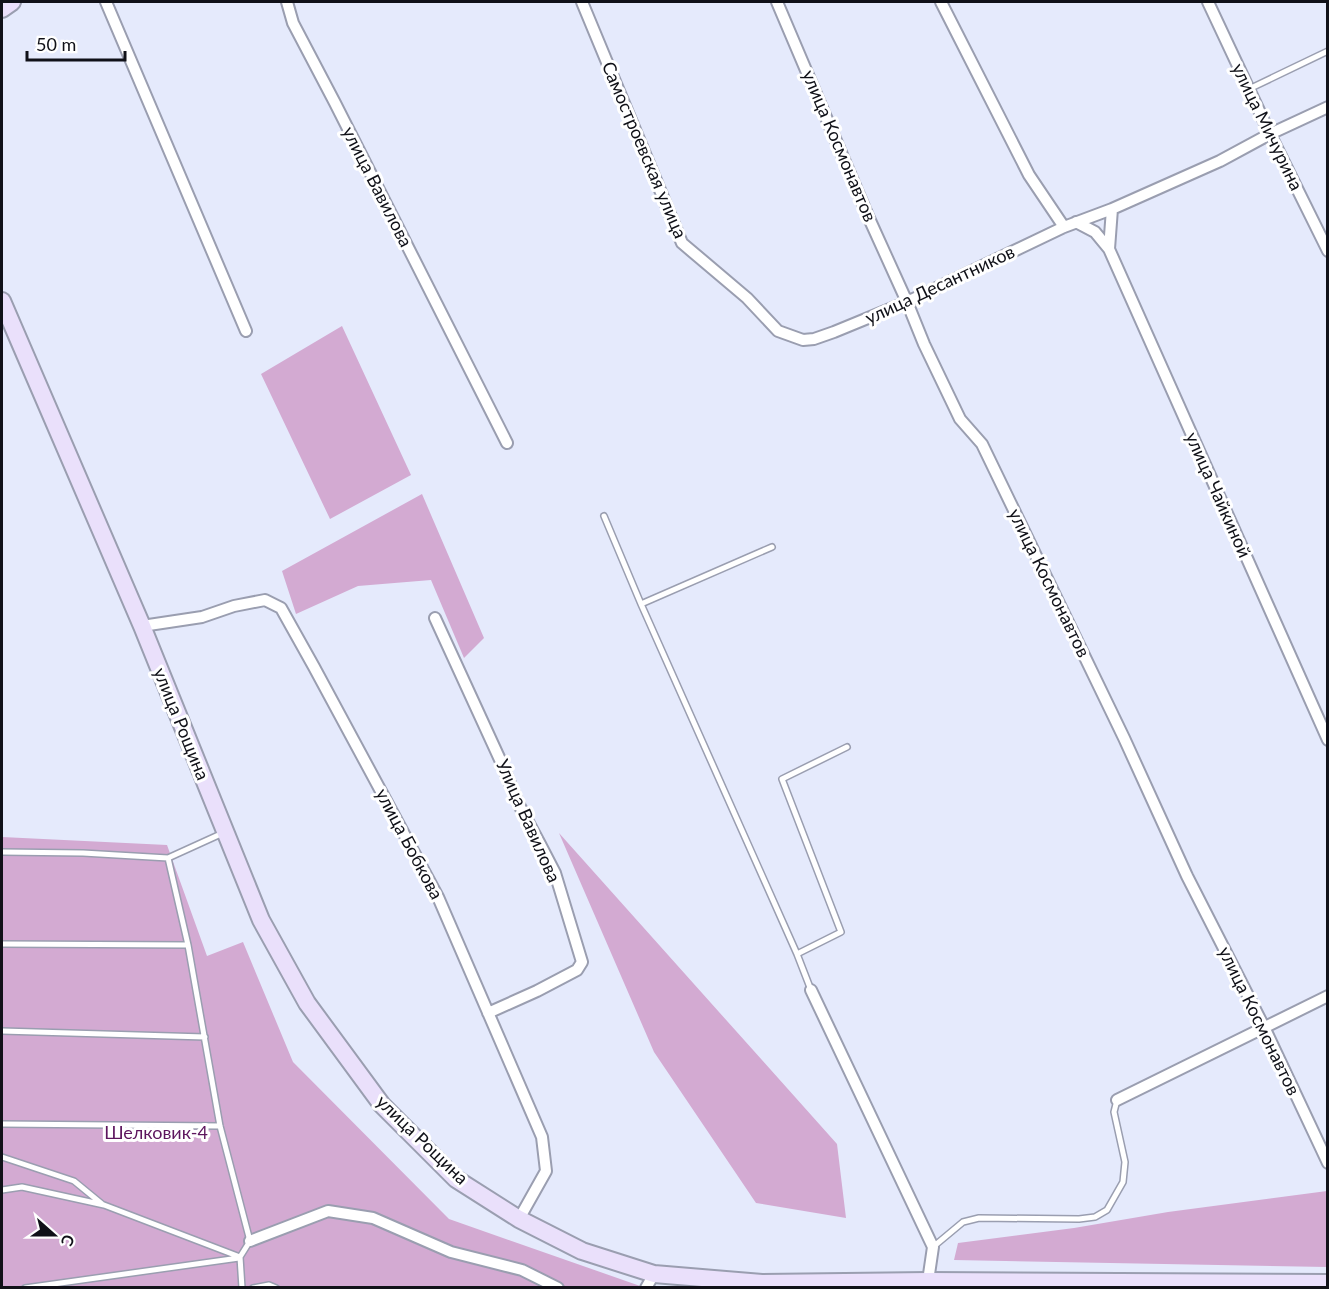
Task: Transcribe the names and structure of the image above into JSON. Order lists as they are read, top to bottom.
{
  "streets": {
    "street": [
      "улица Мичурина",
      "улица Космонавтов",
      "Самостроевская улица",
      "улица Вавилова",
      "улица Десантников",
      "улица Чайкиной",
      "улица Рощина",
      "Улица Вавилова",
      "улица Бобкова"
    ]
  },
  "crossings": [
    ["улица Космонавтов", "улица Десантников"],
    ["Самостроевская улица", "улица Десантников"],
    ["улица Десантников", "улица Чайкиной"],
    ["улица Рощина", "улица Бобкова"],
    ["Улица Вавилова", "улица Бобкова"]
  ],
  "parks": ["Шелковик-4"],
  "scale_bar": "50 m",
  "north": "right"
}
